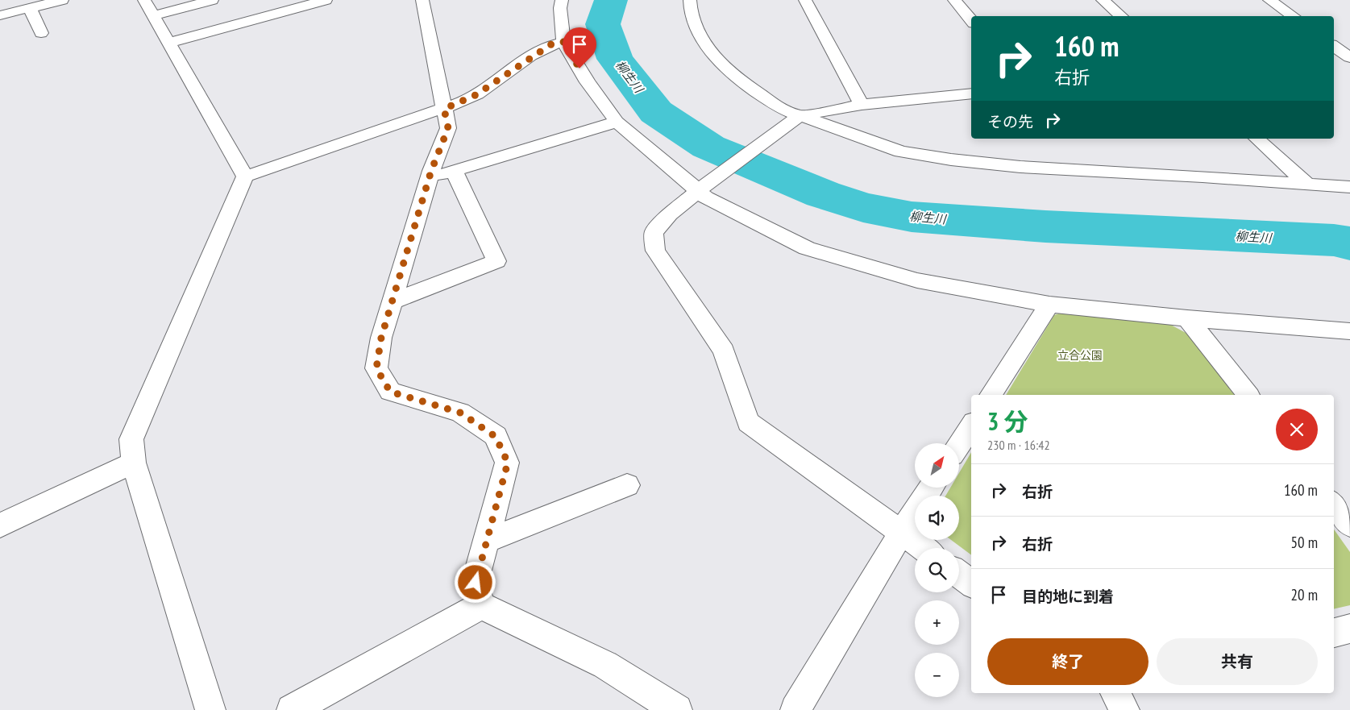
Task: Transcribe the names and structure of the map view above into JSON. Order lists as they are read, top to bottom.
{
  "water": ["柳生川"],
  "parks": ["立合公園"],
  "north": "top right",
  "page": {
    "turn": ["160 m", "右折"],
    "then": "その先",
    "heading": ["3 分", "230 m · 16:42"],
    "map_buttons": ["+", "−"],
    "list": [
      {
        "name": "右折",
        "value": "160 m"
      },
      {
        "name": "右折",
        "value": "50 m"
      },
      {
        "name": "目的地に到着",
        "value": "20 m"
      }
    ],
    "buttons": ["終了", "共有"]
  }
}
